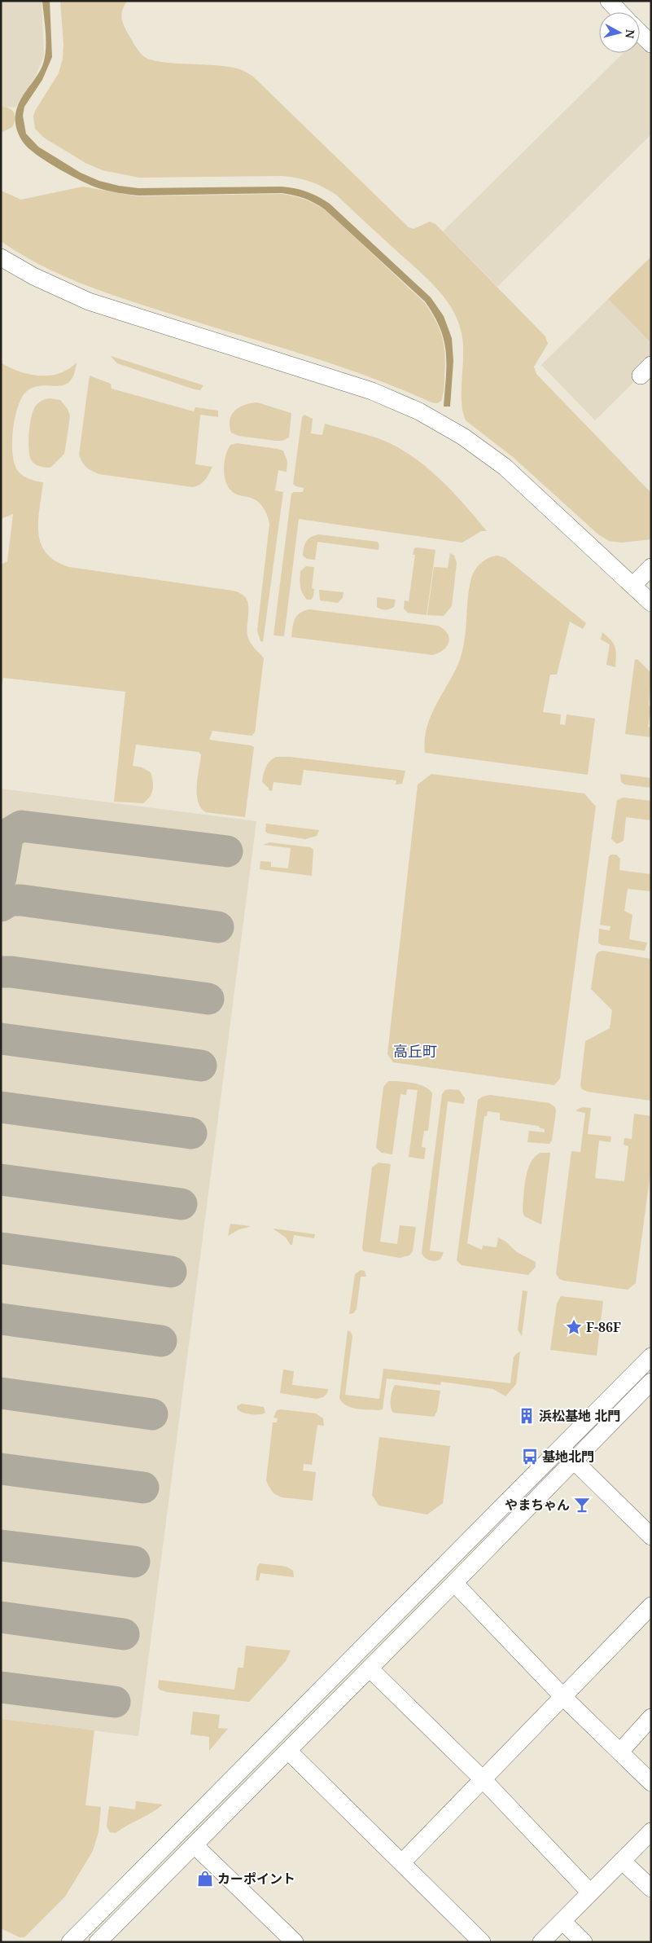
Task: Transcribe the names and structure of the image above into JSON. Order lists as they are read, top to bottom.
{
  "districts": ["高丘町"],
  "places": {
    "place": ["F-86F"],
    "building": ["浜松基地 北門"],
    "bus stop": ["基地北門"],
    "bar": ["やまちゃん"],
    "shop": ["カーポイント"]
  },
  "north": "right"
}
